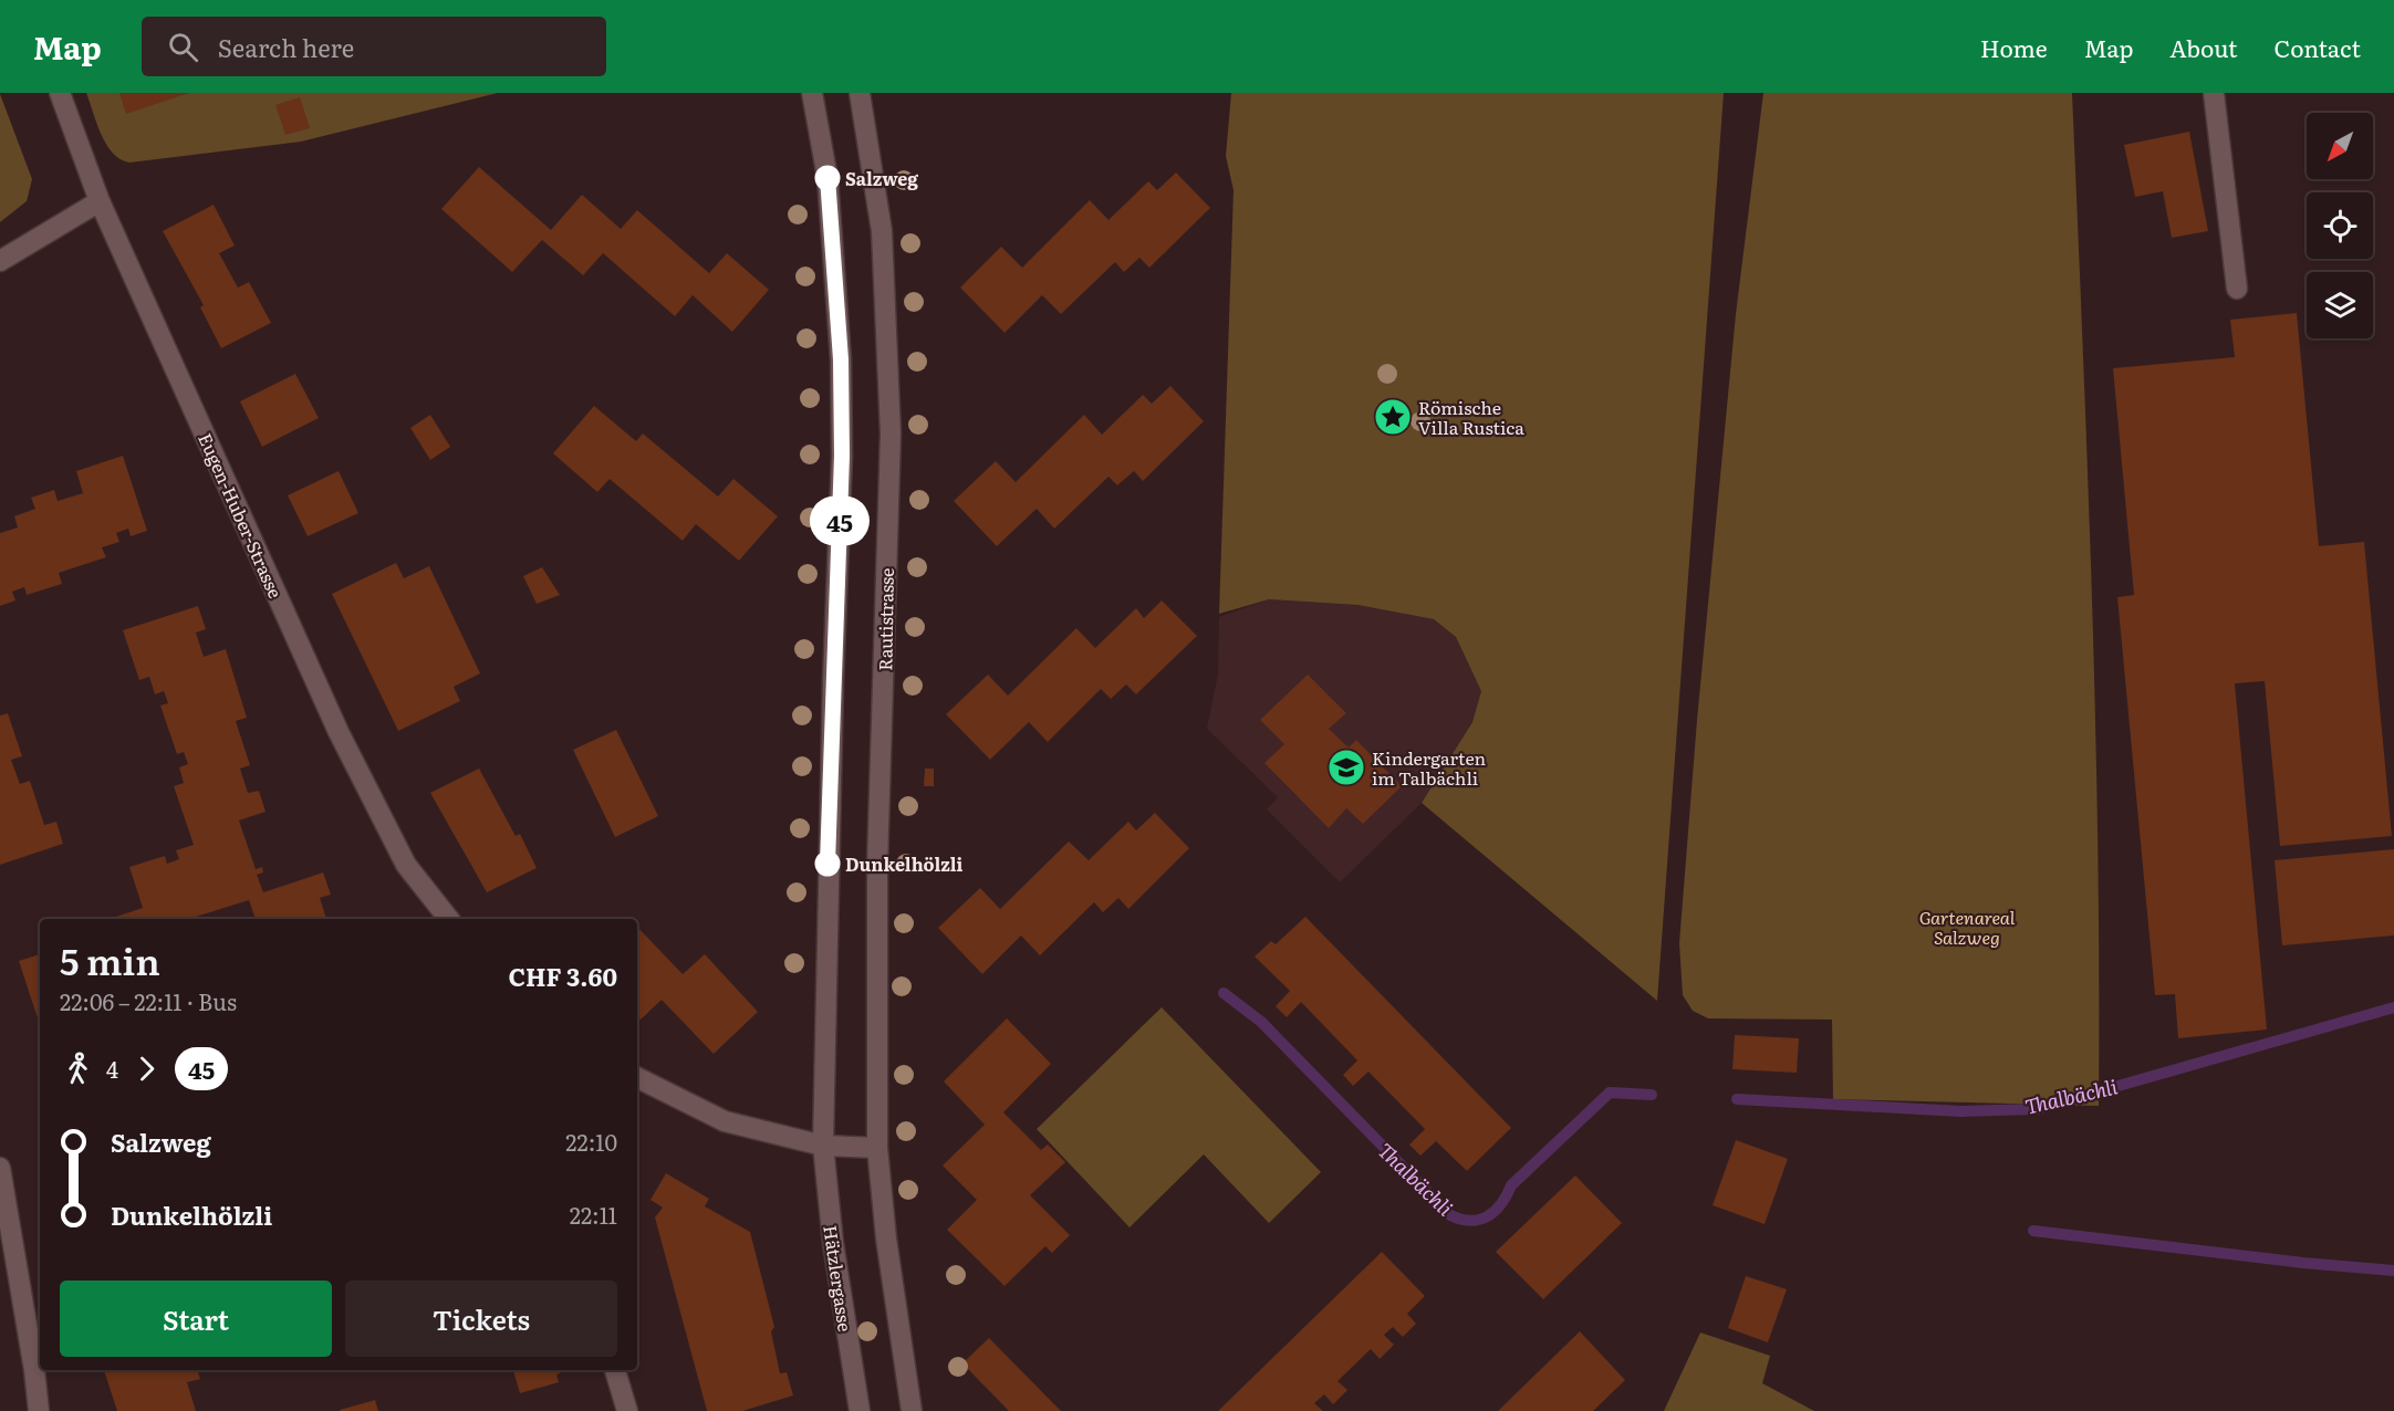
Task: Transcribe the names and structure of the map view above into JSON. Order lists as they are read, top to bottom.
{
  "streets": {
    "street": ["Eugen-Huber-Strasse", "Rautistrasse", "Hätzlergasse"]
  },
  "water": ["Thalbächli"],
  "parks": ["Gartenareal Salzweg"],
  "places": {
    "other": ["Salzweg", "Dunkelhölzli"],
    "place": ["Römische Villa Rustica"],
    "school or university": ["Kindergarten im Talbächli"]
  },
  "lines": ["bus line 45"],
  "north": "bottom left",
  "page": {
    "header": "Map",
    "search": "Search here",
    "nav": [
      "Home",
      "Map",
      "About",
      "Contact"
    ],
    "on_map": "45",
    "heading": ["5 min", "22:06 – 22:11 · Bus", "CHF 3.60"],
    "legs": ["4", "45"],
    "list": [
      {
        "name": "Salzweg",
        "value": "22:10"
      },
      {
        "name": "Dunkelhölzli",
        "value": "22:11"
      }
    ],
    "buttons": ["Start", "Tickets"]
  }
}
